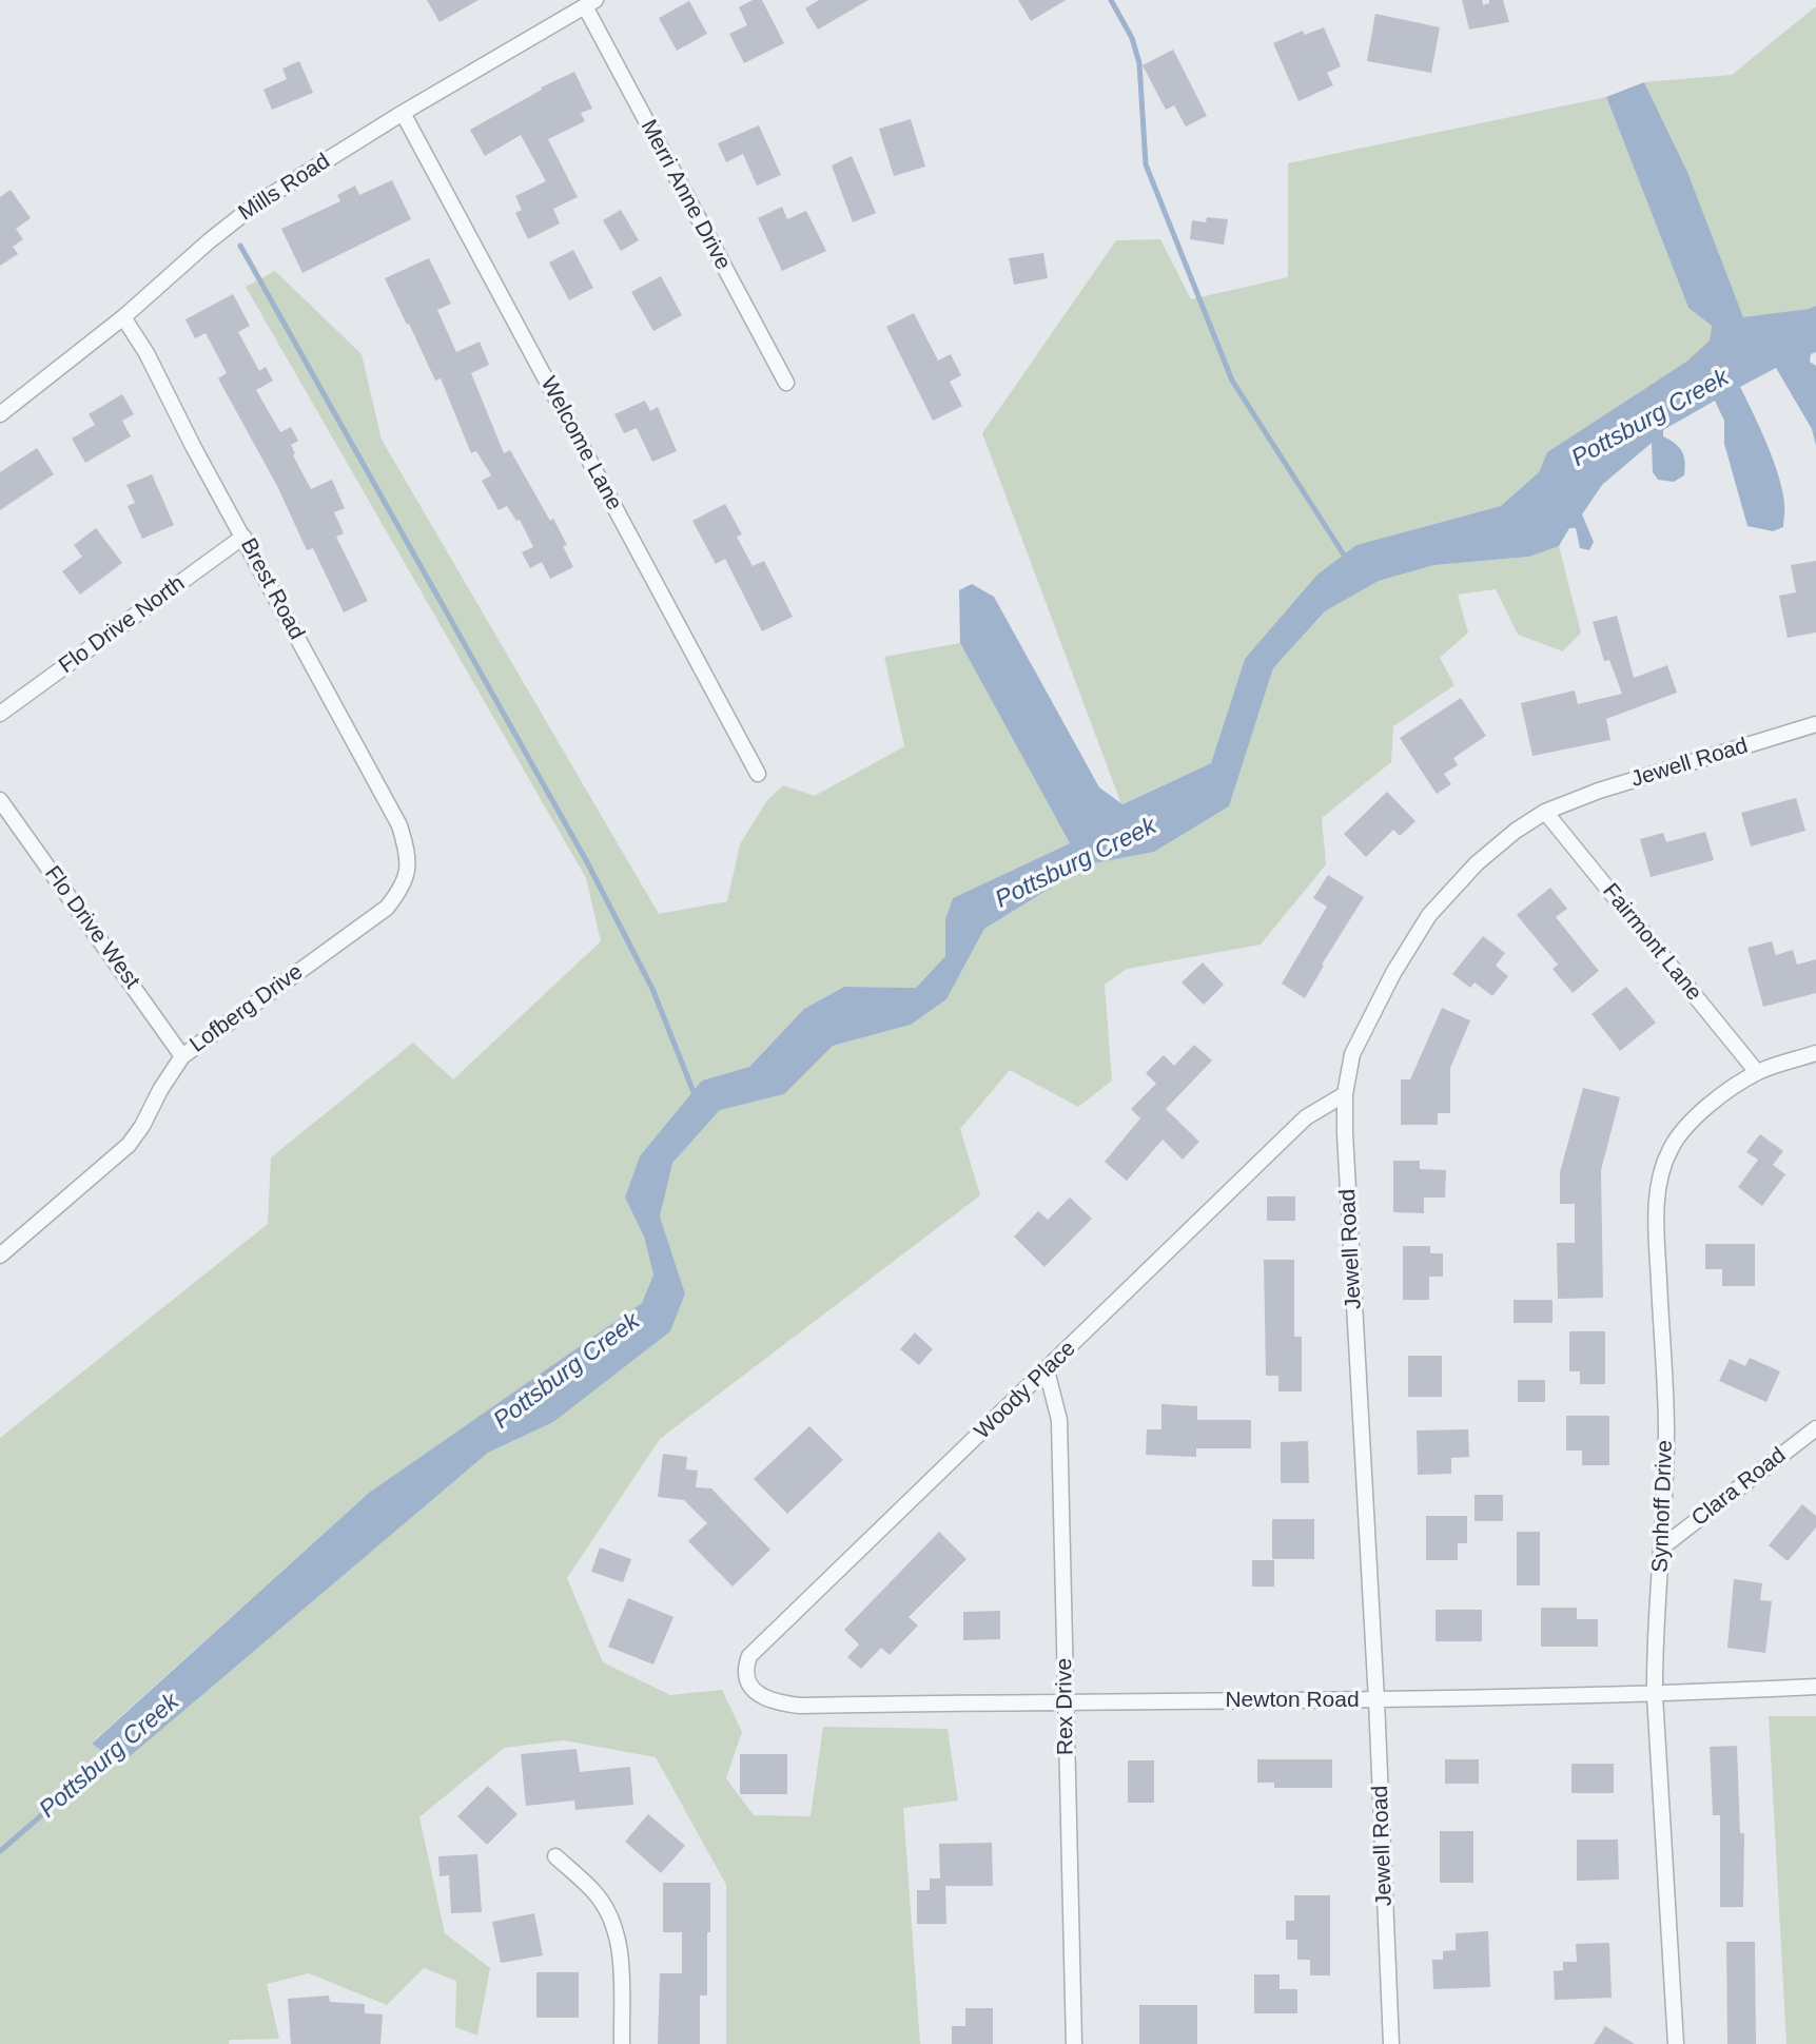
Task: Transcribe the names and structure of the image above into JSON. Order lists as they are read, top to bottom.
{
  "streets": {
    "street": [
      "Mills Road",
      "Merri Anne Drive",
      "Welcome Lane",
      "Brest Road",
      "Flo Drive North",
      "Jewell Road",
      "Flo Drive West",
      "Fairmont Lane",
      "Lofberg Drive",
      "Woody Place",
      "Clara Road",
      "Synhoff Drive",
      "Newton Road",
      "Rex Drive"
    ]
  },
  "crossings": [
    ["Mills Road", "Merri Anne Drive"],
    ["Mills Road", "Welcome Lane"],
    ["Mills Road", "Brest Road"],
    ["Brest Road", "Flo Drive North"],
    ["Brest Road", "Lofberg Drive"],
    ["Jewell Road", "Fairmont Lane"],
    ["Jewell Road", "Woody Place"],
    ["Jewell Road", "Newton Road"],
    ["Flo Drive West", "Lofberg Drive"],
    ["Fairmont Lane", "Synhoff Drive"],
    ["Woody Place", "Newton Road"],
    ["Woody Place", "Rex Drive"],
    ["Clara Road", "Synhoff Drive"],
    ["Synhoff Drive", "Newton Road"],
    ["Newton Road", "Rex Drive"]
  ],
  "water": ["Pottsburg Creek"]
}
